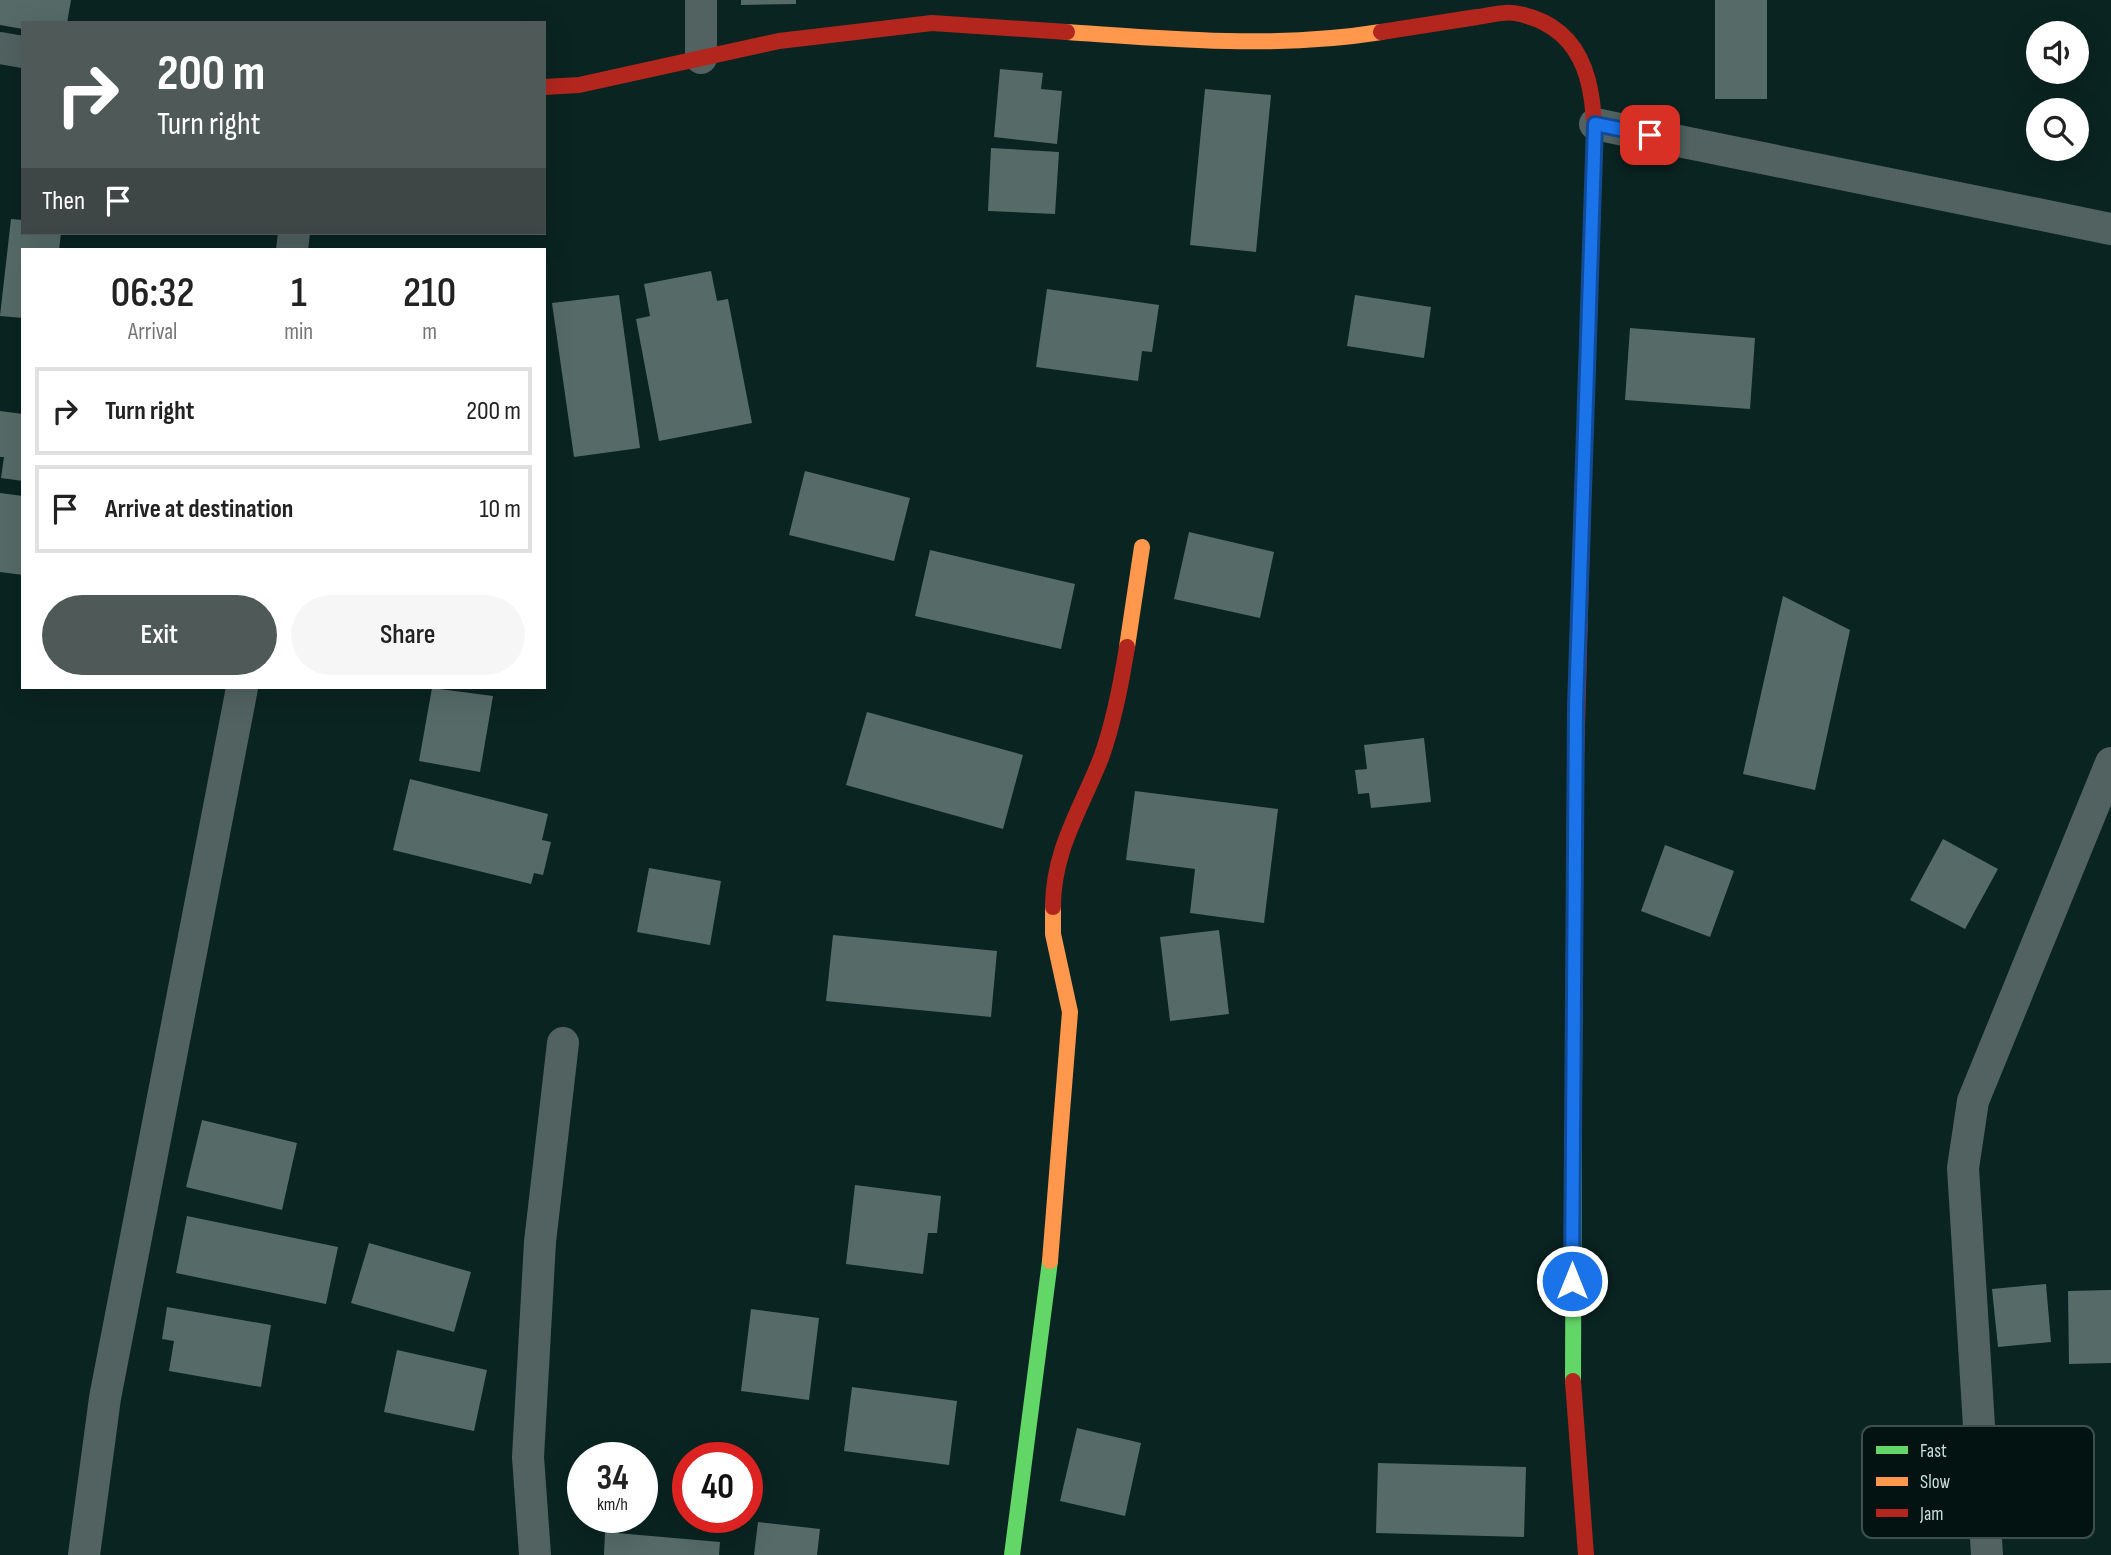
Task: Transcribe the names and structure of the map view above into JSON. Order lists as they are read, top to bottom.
{
  "legend": ["Fast", "Slow", "Jam"],
  "page": {
    "turn": ["200 m", "Turn right"],
    "then": "Then",
    "eta": [
      "06:32",
      "Arrival",
      "1",
      "min",
      "210",
      "m"
    ],
    "list": [
      {
        "name": "Turn right",
        "value": "200 m"
      },
      {
        "name": "Arrive at destination",
        "value": "10 m"
      }
    ],
    "buttons": ["Exit", "Share"],
    "speed": "34 km/h",
    "limit": "40"
  }
}
